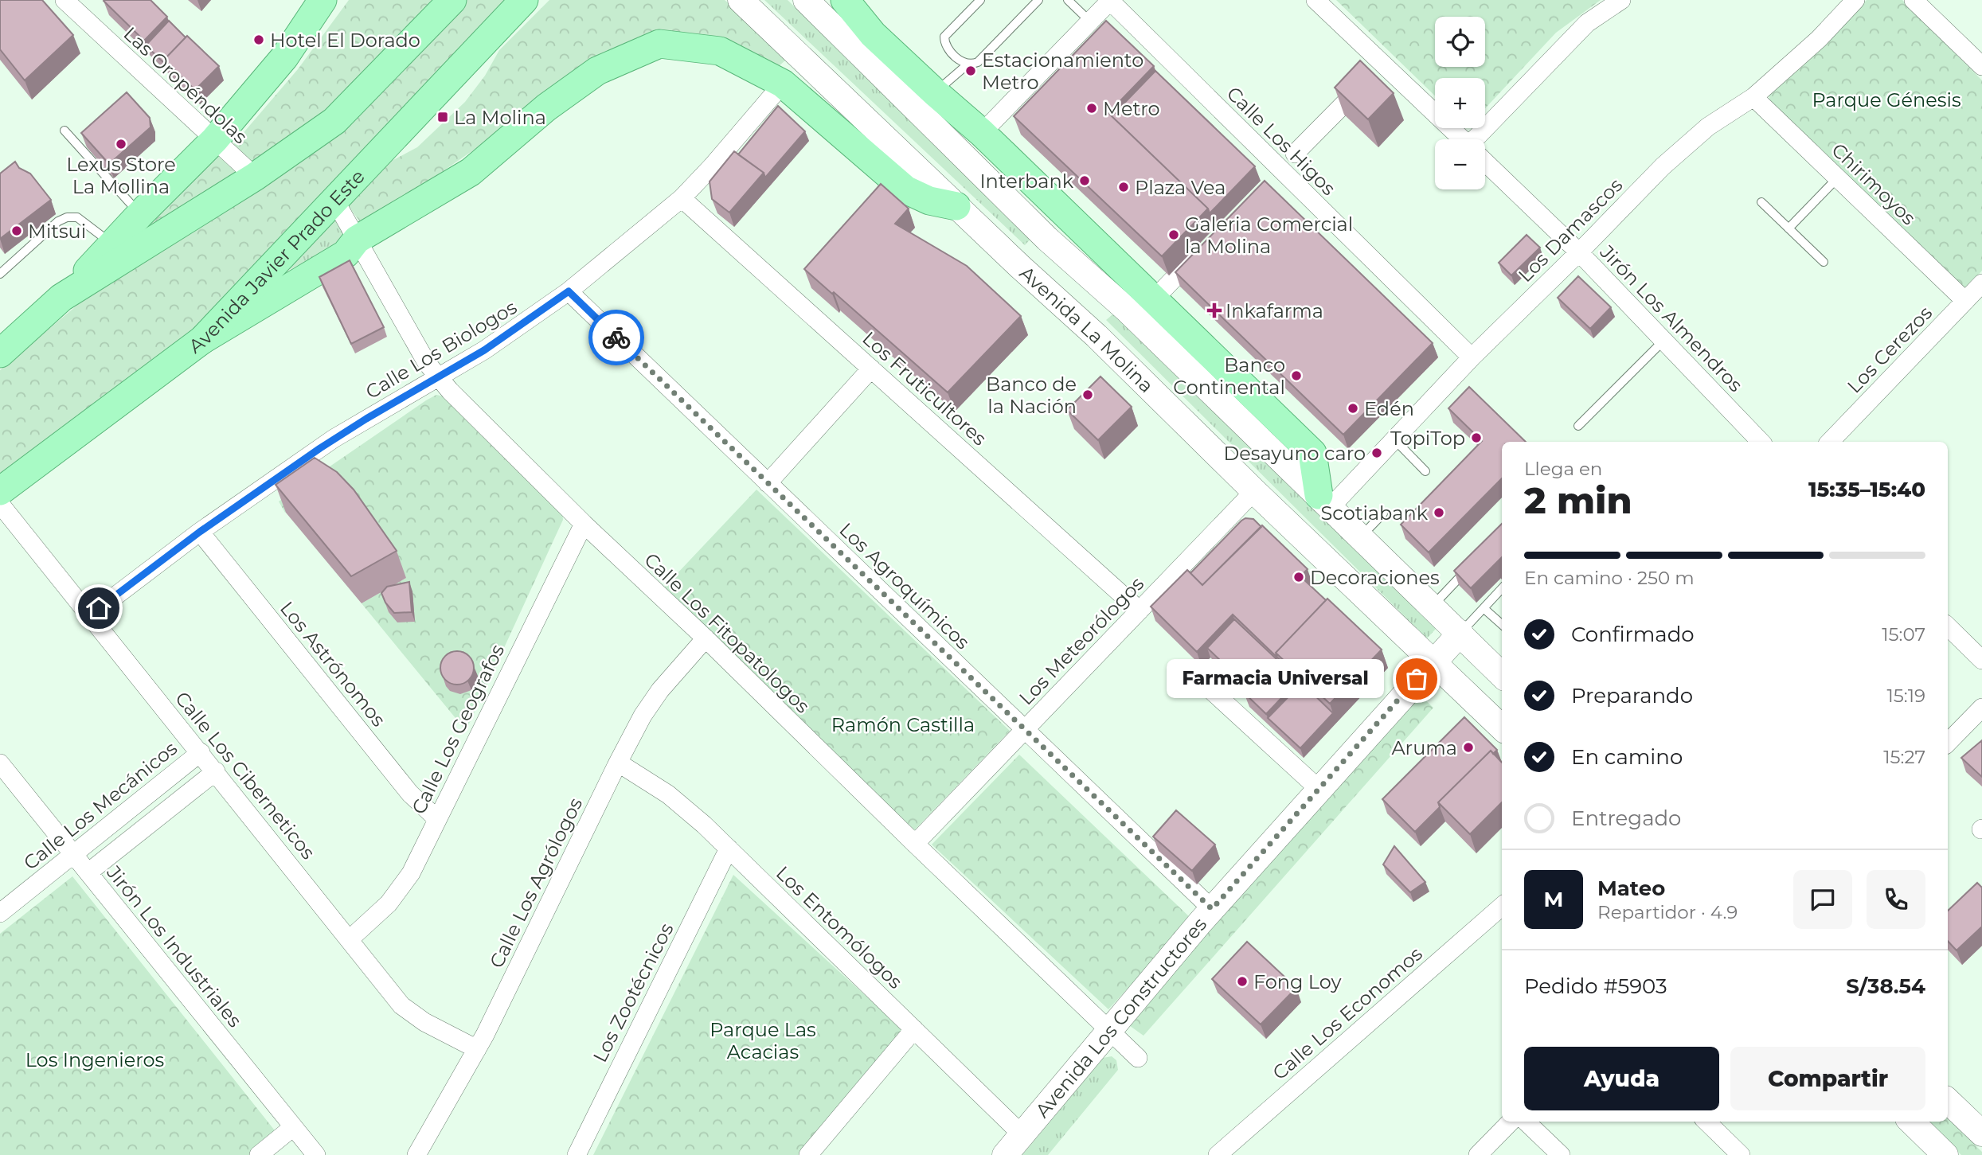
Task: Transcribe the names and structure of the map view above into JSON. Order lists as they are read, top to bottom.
{
  "streets": {
    "main road": ["Avenida Javier Prado Este", "Avenida La Molina", "Avenida Los Constructores"],
    "street": [
      "Las Oropéndolas",
      "Calle Los Higos",
      "Chirimoyos",
      "Los Damascos",
      "Jirón Los Almendros",
      "Calle Los Biologos",
      "Los Cerezos",
      "Los Fruticultores",
      "Los Agroquímicos",
      "Calle Los Fitopatologos",
      "Los Meteorólogos",
      "Los Astrónomos",
      "Calle Los Geografos",
      "Calle Los Ciberneticos",
      "Calle Los Mecánicos",
      "Calle Los Agrólogos",
      "Los Entomólogos",
      "Jirón Los Industriales",
      "Los Zootécnicos",
      "Calle Los Economos"
    ]
  },
  "crossings": [
    ["Calle Los Higos", "Los Damascos"],
    ["Chirimoyos", "Los Damascos"],
    ["Chirimoyos", "Los Cerezos"],
    ["Los Damascos", "Jirón Los Almendros"],
    ["Los Damascos", "Avenida La Molina"],
    ["Avenida Javier Prado Este", "Calle Los Fitopatologos"],
    ["Avenida La Molina", "Los Meteorólogos"],
    ["Avenida La Molina", "Avenida Los Constructores"],
    ["Calle Los Biologos", "Los Fruticultores"],
    ["Calle Los Biologos", "Los Agroquímicos"],
    ["Calle Los Biologos", "Calle Los Fitopatologos"],
    ["Calle Los Biologos", "Los Astrónomos"],
    ["Calle Los Biologos", "Calle Los Ciberneticos"],
    ["Los Fruticultores", "Los Meteorólogos"],
    ["Los Agroquímicos", "Los Meteorólogos"],
    ["Los Agroquímicos", "Avenida Los Constructores"],
    ["Calle Los Fitopatologos", "Los Meteorólogos"],
    ["Calle Los Fitopatologos", "Calle Los Geografos"],
    ["Calle Los Fitopatologos", "Calle Los Agrólogos"],
    ["Calle Los Fitopatologos", "Avenida Los Constructores"],
    ["Los Astrónomos", "Calle Los Geografos"],
    ["Calle Los Geografos", "Calle Los Ciberneticos"],
    ["Calle Los Ciberneticos", "Calle Los Mecánicos"],
    ["Calle Los Ciberneticos", "Calle Los Agrólogos"],
    ["Calle Los Mecánicos", "Jirón Los Industriales"],
    ["Calle Los Agrólogos", "Los Entomólogos"],
    ["Los Entomólogos", "Los Zootécnicos"],
    ["Los Entomólogos", "Avenida Los Constructores"]
  ],
  "parks": [
    "Parque Génesis",
    "Ramón Castilla",
    "Parque Las Acacias",
    "Los Ingenieros"
  ],
  "places": {
    "other": [
      "Hotel El Dorado",
      "Estacionamiento Metro",
      "Metro",
      "Lexus Store La Mollina",
      "Interbank",
      "Plaza Vea",
      "Mitsui",
      "Galeria Comercial la Molina",
      "Banco Continental",
      "Banco de la Nación",
      "Edén",
      "TopiTop",
      "Desayuno caro",
      "Scotiabank",
      "Decoraciones",
      "Farmacia Universal",
      "Aruma",
      "Fong Loy"
    ],
    "transit": ["La Molina"],
    "health": ["Inkafarma"]
  },
  "page": {
    "map_buttons": ["+", "−"],
    "heading": ["2 min", "Llega en", "15:35–15:40"],
    "panel": [
      "Mateo",
      "Repartidor · 4.9",
      "Pedido #5903",
      "S/38.54"
    ],
    "bar": "En camino · 250 m",
    "list": [
      ["Confirmado", "15:07"],
      ["Preparando", "15:19"],
      ["En camino", "15:27"],
      "Entregado"
    ],
    "bubble": "Farmacia Universal",
    "round": "M",
    "buttons": ["Ayuda", "Compartir"]
  }
}
